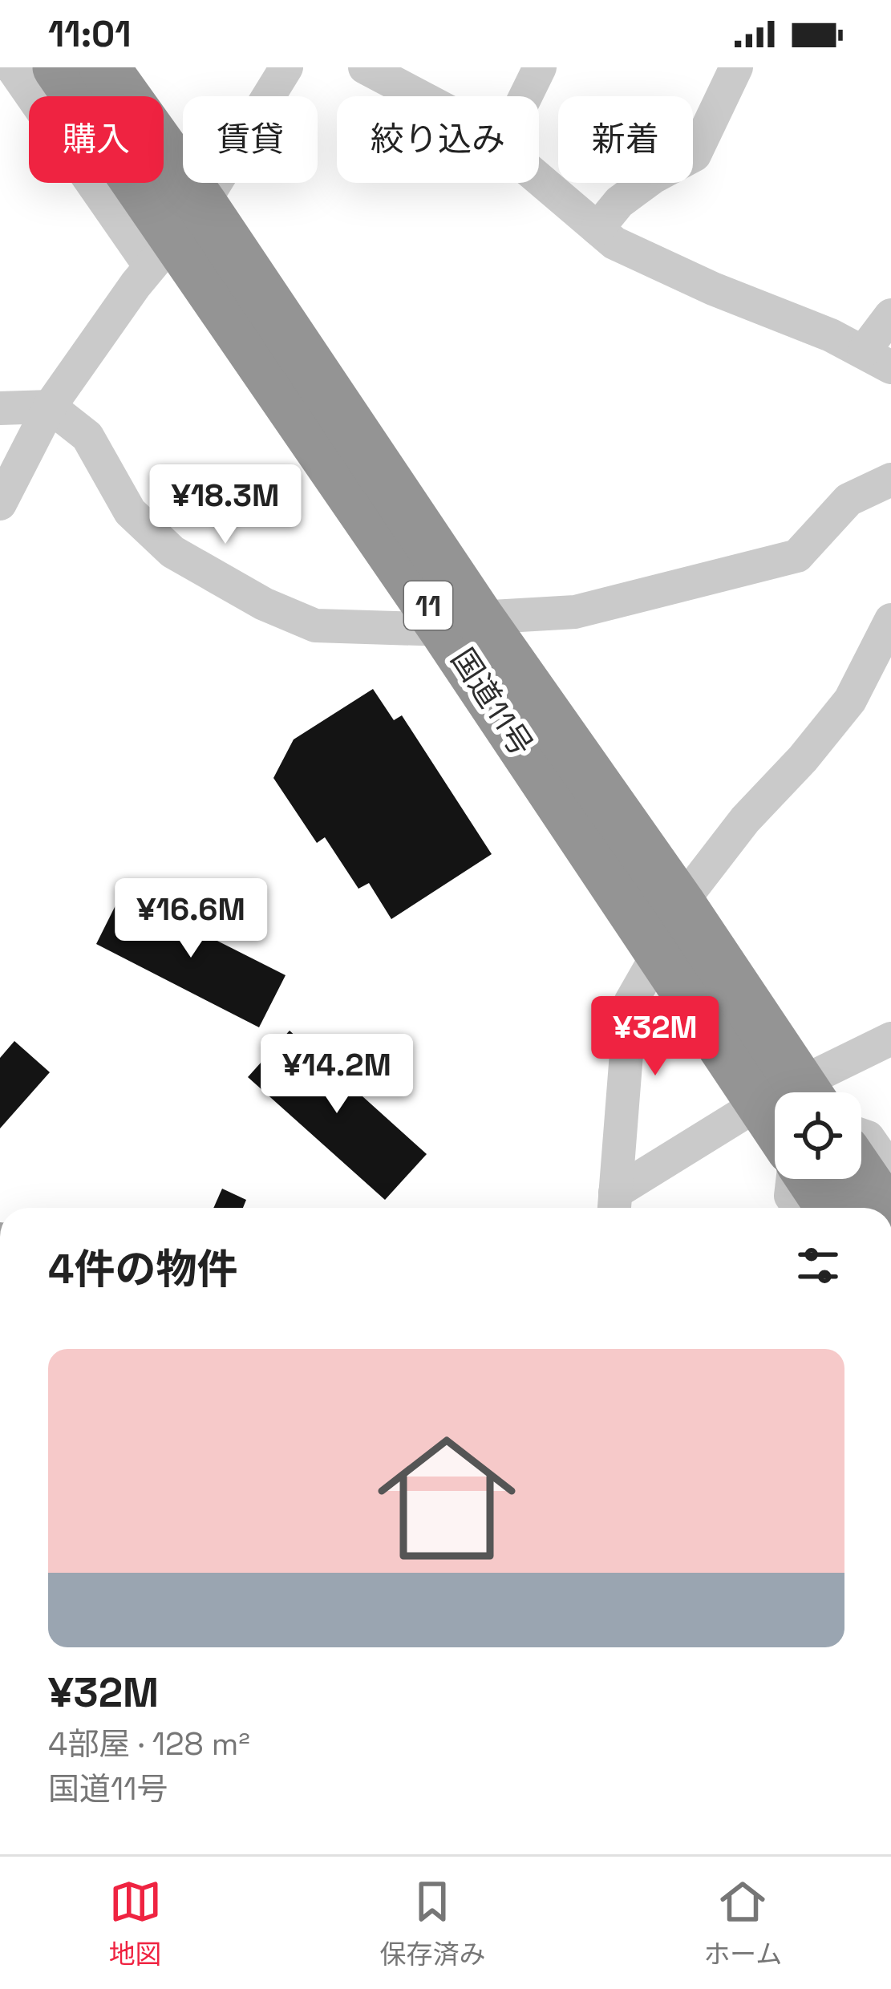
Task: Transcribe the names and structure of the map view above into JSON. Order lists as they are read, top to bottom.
{
  "streets": {
    "highway": ["11", "国道11号"]
  },
  "page": {
    "status": "11:01",
    "chip": [
      "購入",
      "賃貸",
      "絞り込み",
      "新着"
    ],
    "price": [
      "¥18.3M",
      "¥16.6M",
      "¥32M",
      "¥14.2M"
    ],
    "heading": "4件の物件",
    "list": [
      {
        "name": "¥32M",
        "note": "4部屋 · 128 m² · 国道11号"
      }
    ],
    "tabs": ["地図", "保存済み", "ホーム"]
  }
}
